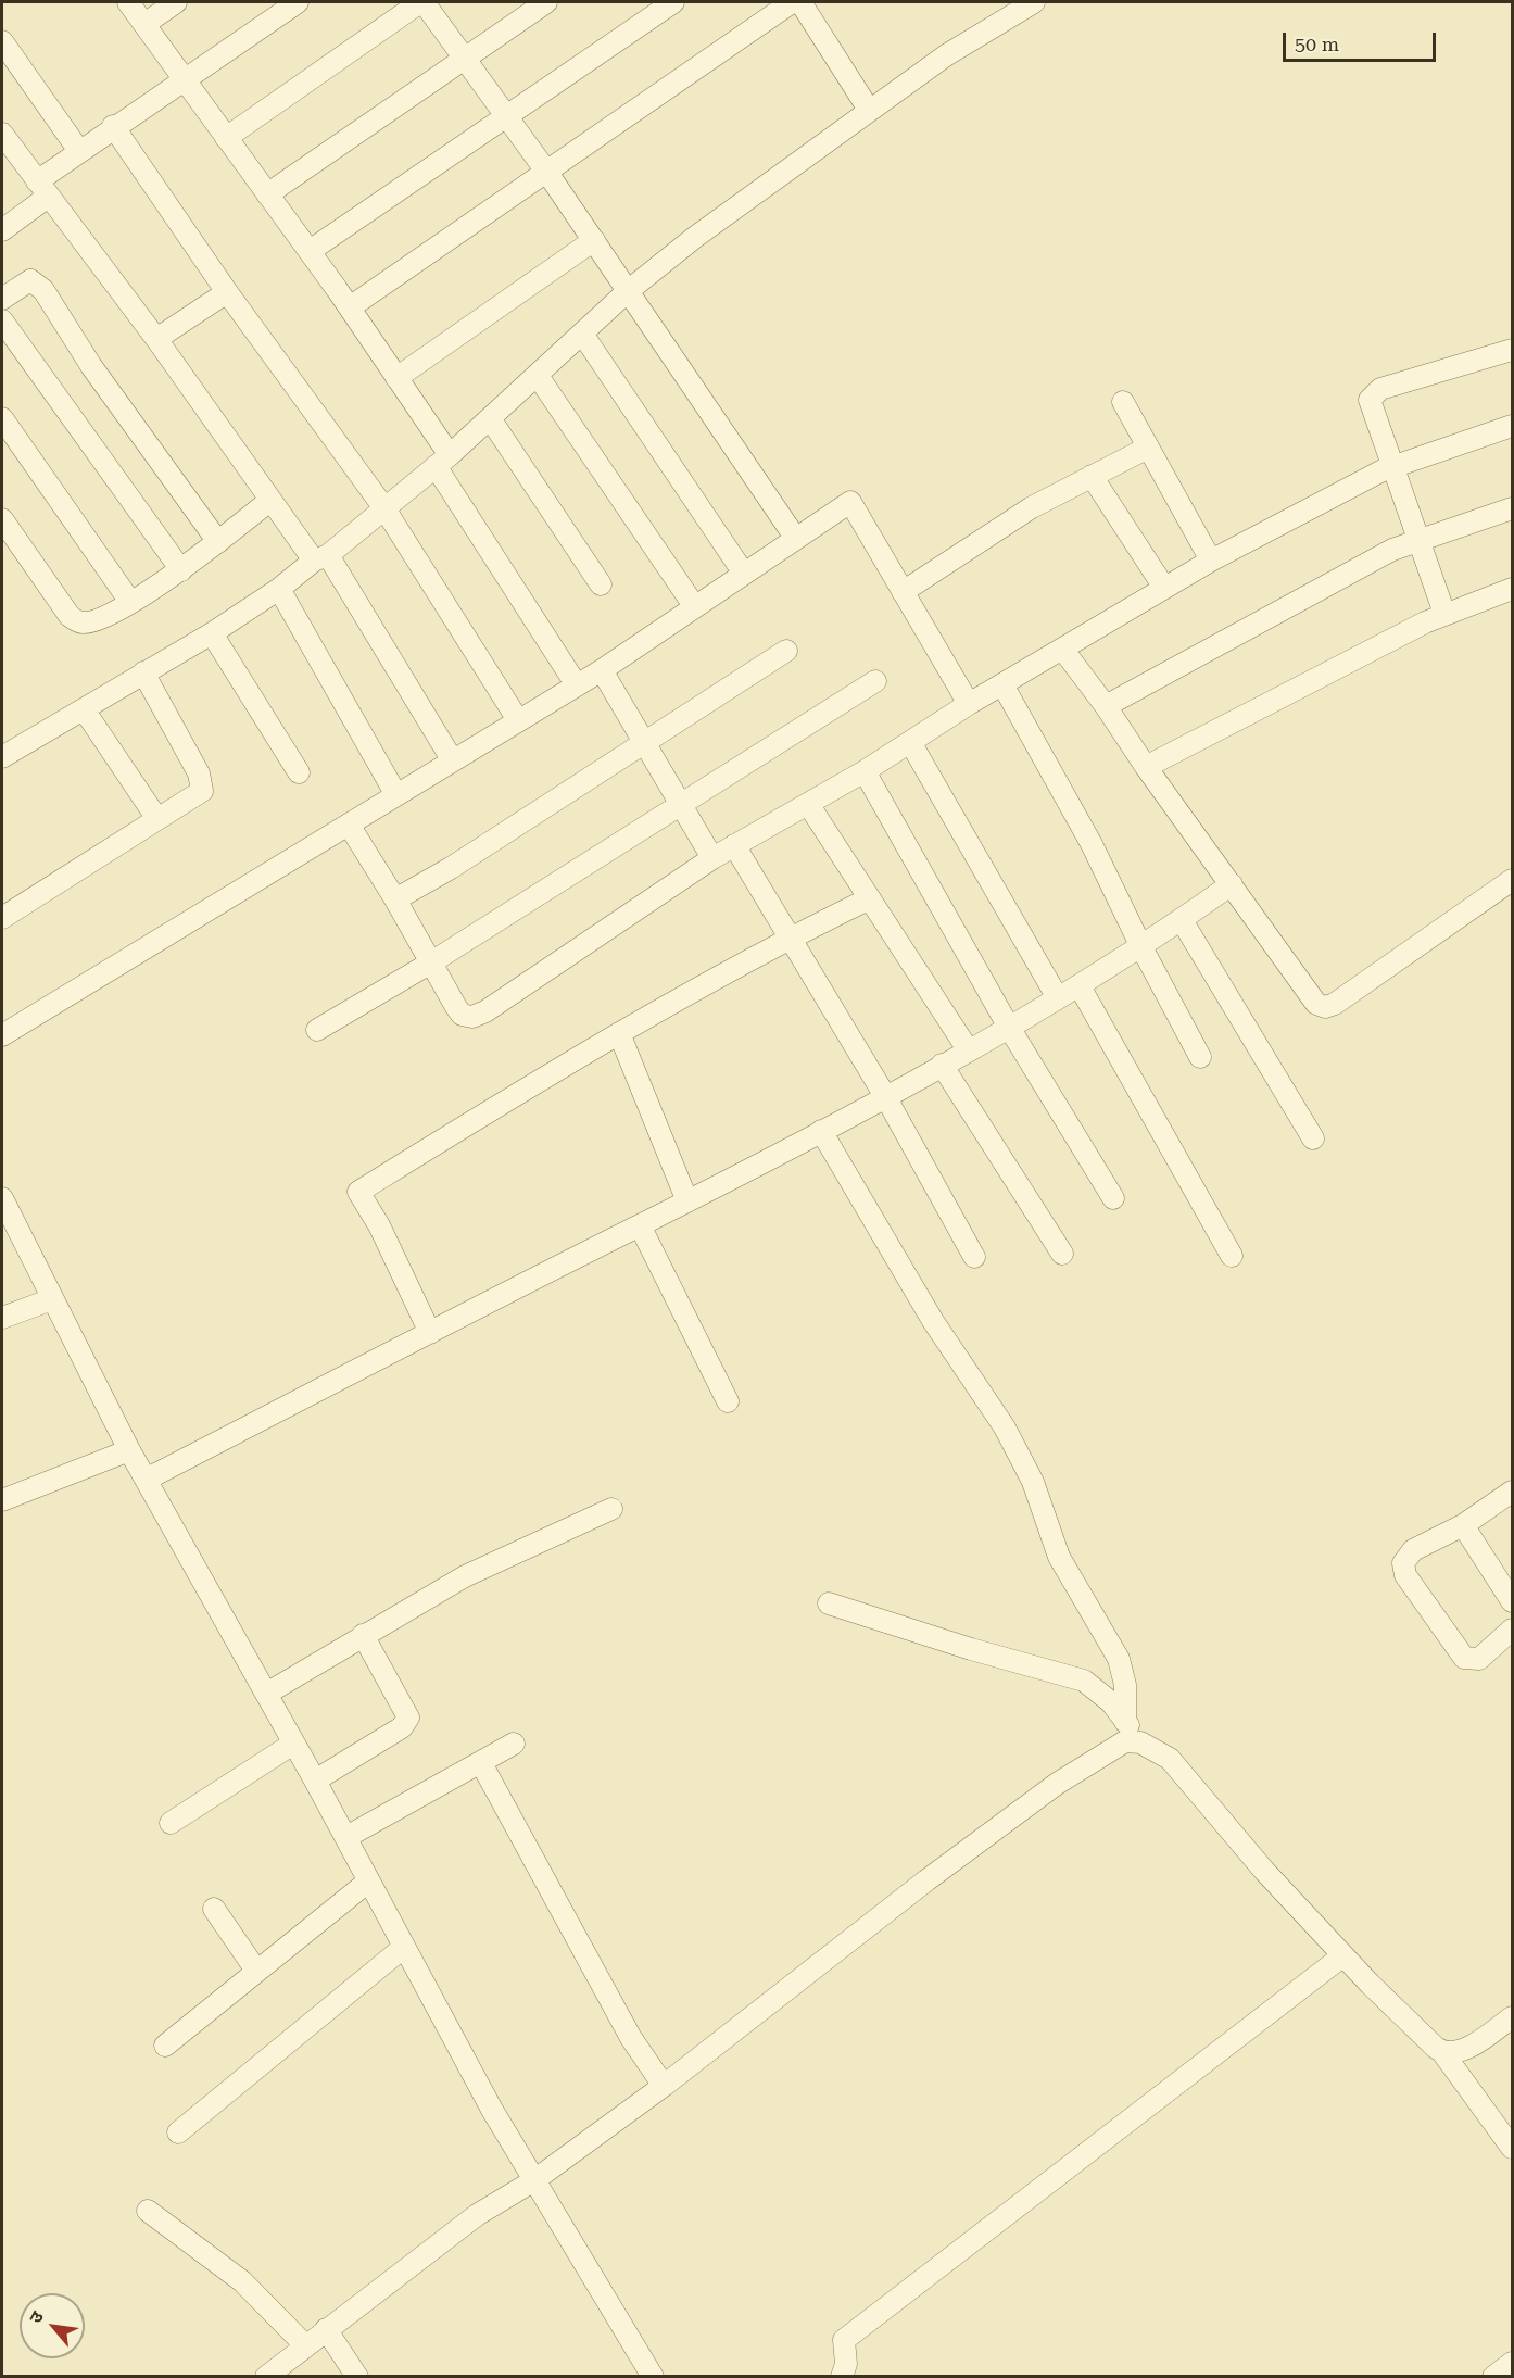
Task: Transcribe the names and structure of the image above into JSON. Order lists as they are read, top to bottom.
{
  "scale_bar": "50 m",
  "north": "top left"
}
